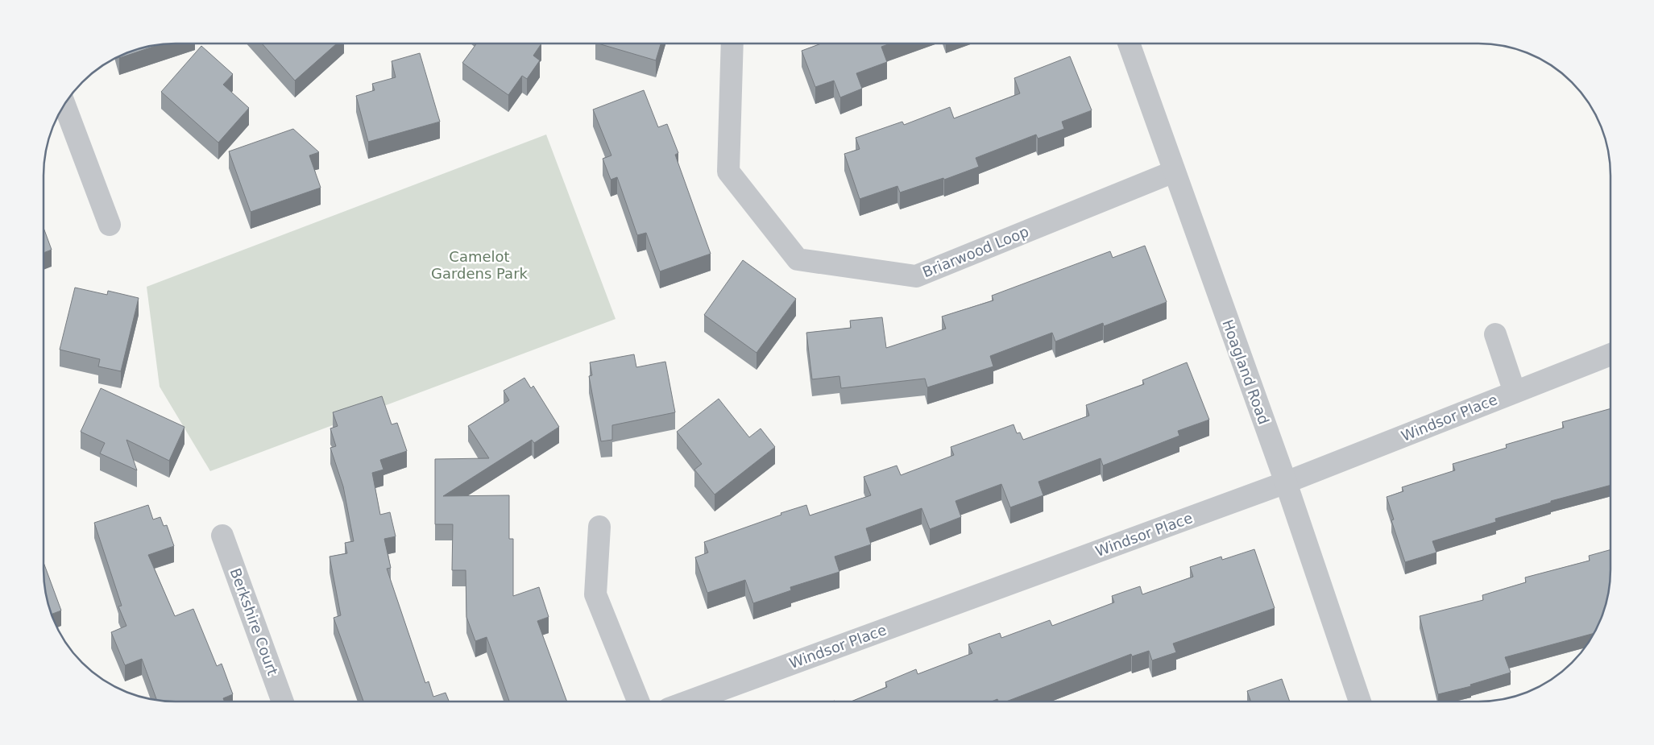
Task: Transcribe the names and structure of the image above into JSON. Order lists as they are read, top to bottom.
{
  "streets": {
    "street": [
      "Briarwood Loop",
      "Hoagland Road",
      "Windsor Place",
      "Berkshire Court"
    ]
  },
  "crossings": [
    ["Briarwood Loop", "Hoagland Road"],
    ["Hoagland Road", "Windsor Place"]
  ],
  "parks": ["Camelot Gardens Park"]
}
